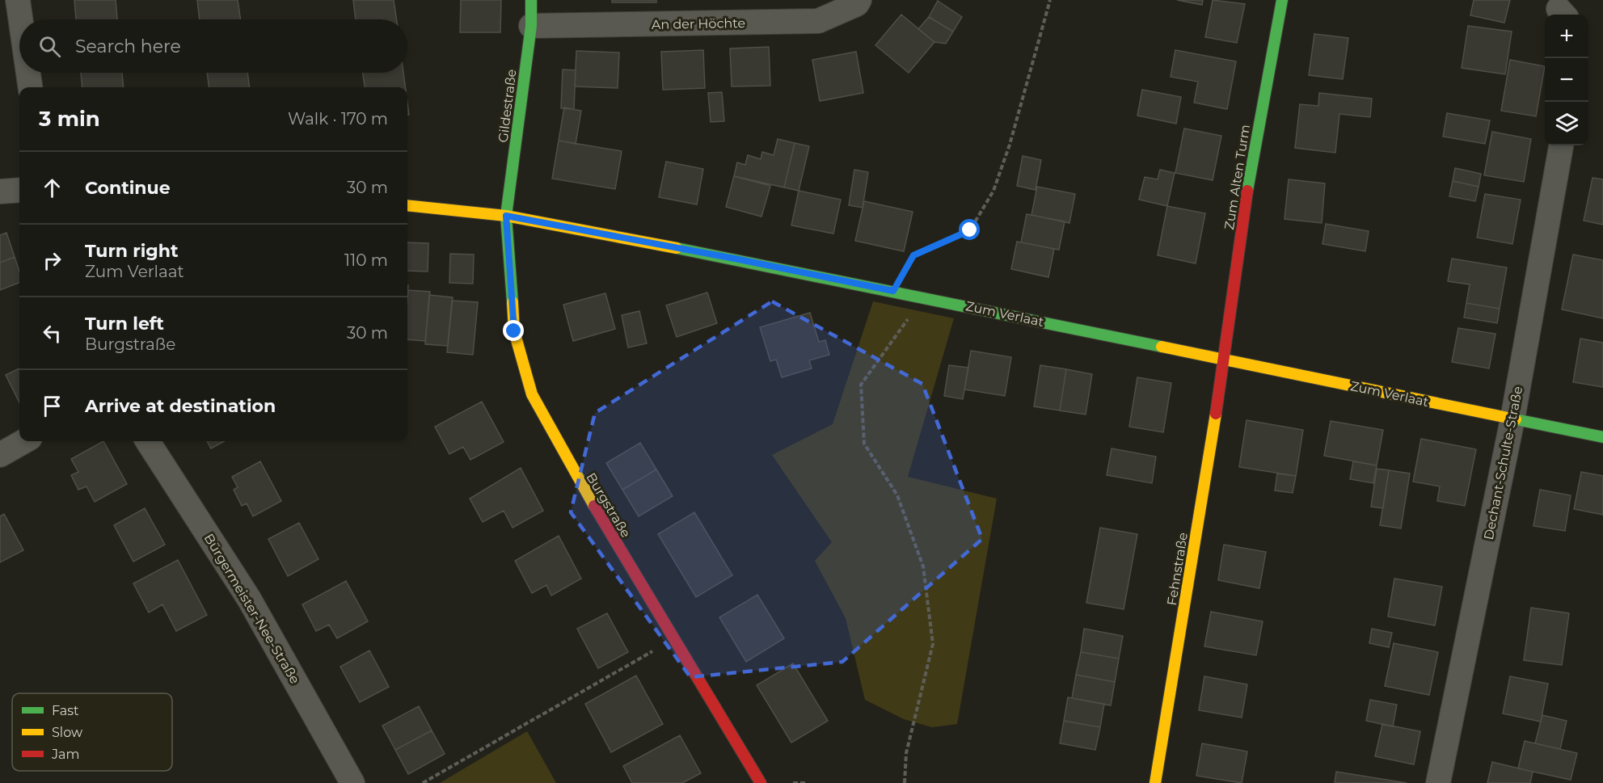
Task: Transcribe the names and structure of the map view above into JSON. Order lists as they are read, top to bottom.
{
  "streets": {
    "street": [
      "An der Höchte",
      "Gildestraße",
      "Zum Alten Turm",
      "Zum Verlaat",
      "Dechant-Schulte-Straße",
      "Burgstraße",
      "Fehnstraße",
      "Bürgermeister-Nee-Straße"
    ]
  },
  "crossings": [
    ["An der Höchte", "Gildestraße"],
    ["Gildestraße", "Zum Verlaat"],
    ["Gildestraße", "Burgstraße"],
    ["Zum Alten Turm", "Zum Verlaat"],
    ["Zum Alten Turm", "Fehnstraße"],
    ["Zum Verlaat", "Dechant-Schulte-Straße"],
    ["Zum Verlaat", "Burgstraße"],
    ["Zum Verlaat", "Fehnstraße"]
  ],
  "legend": ["Fast", "Slow", "Jam"],
  "page": {
    "map_buttons": ["+", "−"],
    "search": "Search here",
    "heading": ["3 min", "Walk · 170 m"],
    "list": [
      ["Continue", "30 m"],
      ["Turn right", "Zum Verlaat", "110 m"],
      ["Turn left", "Burgstraße", "30 m"],
      "Arrive at destination"
    ]
  }
}
